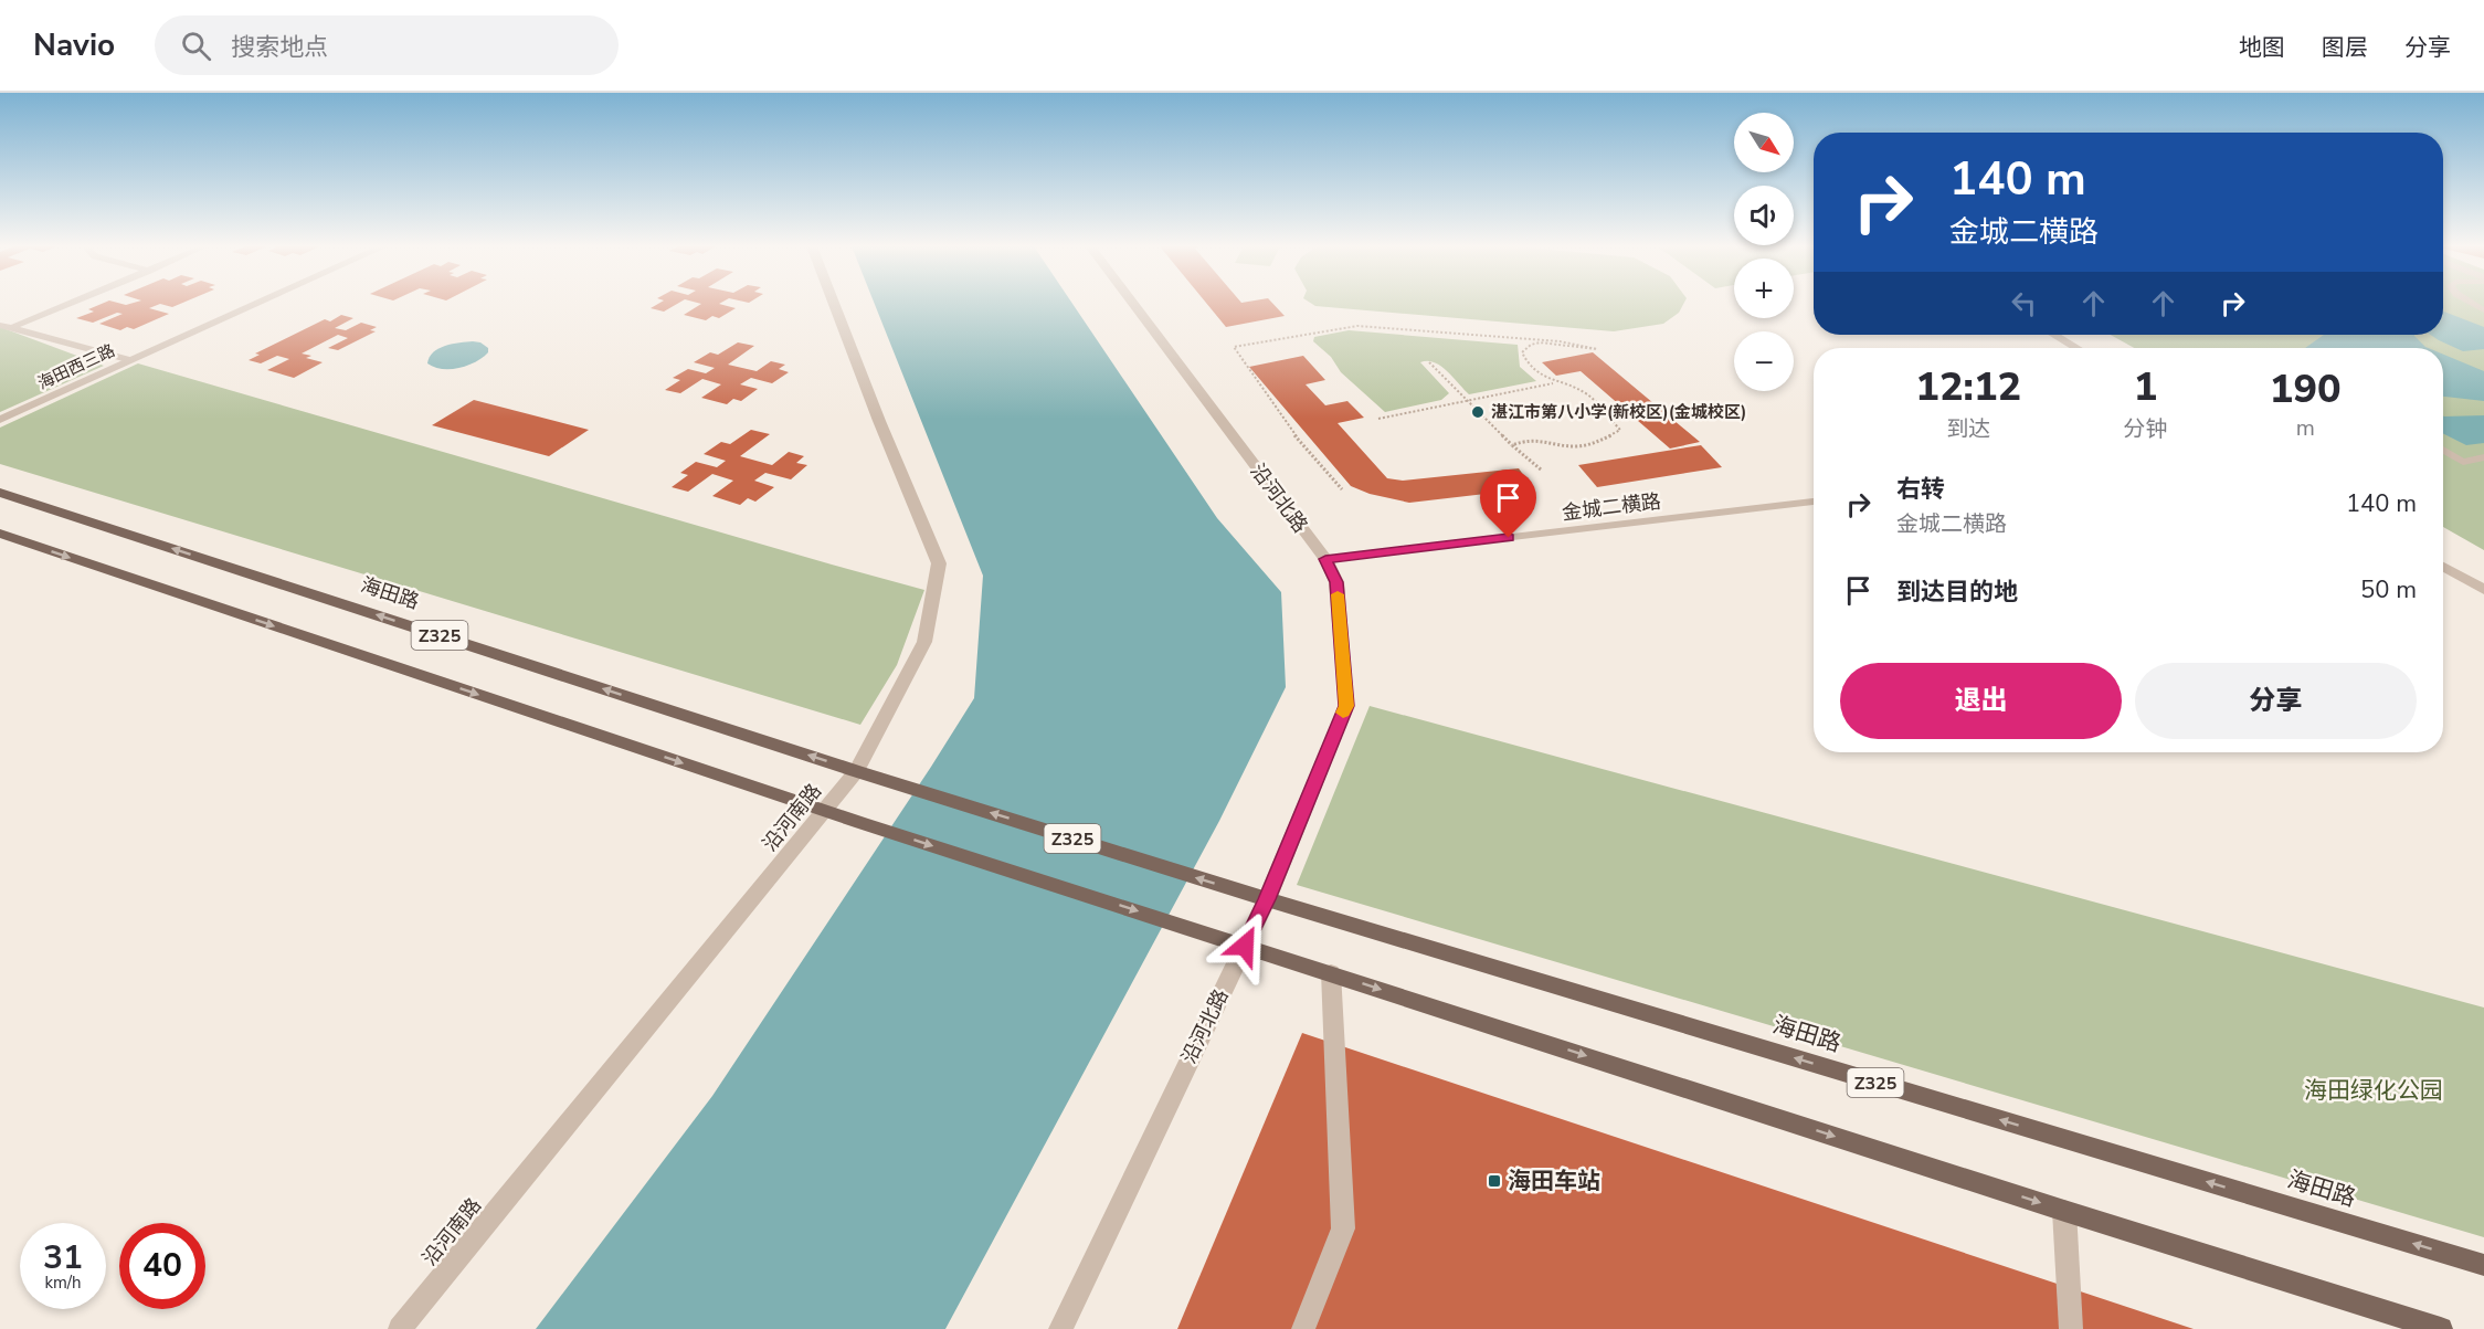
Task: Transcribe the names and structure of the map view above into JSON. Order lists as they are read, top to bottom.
{
  "streets": {
    "main road": ["海田路", "Z325"],
    "street": ["海田西三路", "沿河北路", "沿河南路"],
    "lane": ["金城二横路"]
  },
  "crossings": [
    ["沿河北路", "金城二横路"],
    ["沿河北路", "海田路"],
    ["沿河北路", "Z325"],
    ["海田路", "沿河南路"],
    ["Z325", "沿河南路"]
  ],
  "parks": ["海田绿化公园"],
  "places": {
    "other": ["湛江市第八小学(新校区)(金城校区)"],
    "transit": ["海田车站"]
  },
  "north": "bottom right",
  "page": {
    "header": "Navio",
    "search": "搜索地点",
    "nav": ["地图", "图层", "分享"],
    "map_buttons": ["+", "−"],
    "turn": ["140 m", "金城二横路"],
    "eta": [
      "12:12",
      "到达",
      "1",
      "分钟",
      "190",
      "m"
    ],
    "list": [
      {
        "name": "右转",
        "note": "金城二横路",
        "value": "140 m"
      },
      {
        "name": "到达目的地",
        "value": "50 m"
      }
    ],
    "buttons": ["退出", "分享"],
    "speed": "31 km/h",
    "limit": "40"
  }
}
